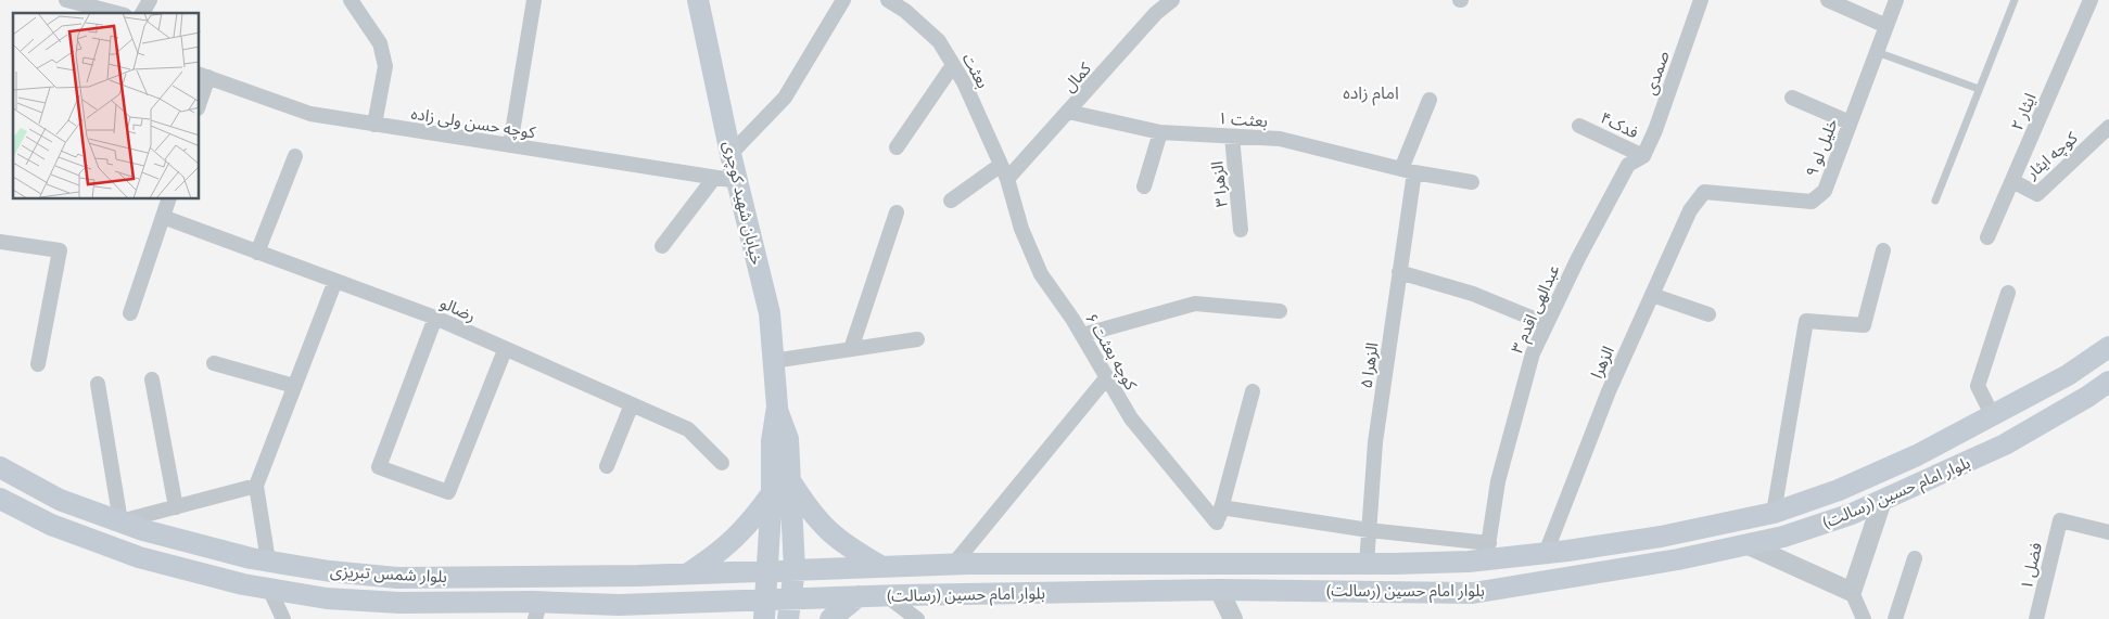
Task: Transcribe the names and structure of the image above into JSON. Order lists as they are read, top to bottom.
{
  "streets": {
    "main road": ["خیابان شهید کوچری", "بلوار امام حسین (رسالت)", "بلوار شمس تبریزی"],
    "street": [
      "بعثت",
      "صمدی",
      "کمال",
      "ایثار ۲",
      "بعثت ۱",
      "کوچه حسن ولی زاده",
      "فدک۴",
      "خلیل لو ۹",
      "کوچه ایثار",
      "الزهرا ۳",
      "رضالو",
      "عبدالهی اقدم ۳",
      "کوچه بعثت ۶",
      "الزهرا",
      "الزهرا ۵",
      "فضل ۱"
    ]
  },
  "crossings": [
    ["بعثت", "کمال"],
    ["بعثت", "کوچه بعثت ۶"],
    ["صمدی", "فدک۴"],
    ["صمدی", "عبدالهی اقدم ۳"],
    ["کمال", "بعثت ۱"],
    ["کمال", "کوچه بعثت ۶"],
    ["ایثار ۲", "کوچه ایثار"],
    ["بعثت ۱", "الزهرا ۳"],
    ["بعثت ۱", "الزهرا ۵"],
    ["کوچه حسن ولی زاده", "خیابان شهید کوچری"],
    ["فدک۴", "عبدالهی اقدم ۳"],
    ["خلیل لو ۹", "الزهرا"],
    ["خیابان شهید کوچری", "بلوار امام حسین (رسالت)"],
    ["خیابان شهید کوچری", "بلوار شمس تبریزی"],
    ["عبدالهی اقدم ۳", "بلوار امام حسین (رسالت)"],
    ["الزهرا", "بلوار امام حسین (رسالت)"],
    ["الزهرا ۵", "بلوار امام حسین (رسالت)"],
    ["بلوار امام حسین (رسالت)", "بلوار شمس تبریزی"]
  ],
  "districts": ["امام زاده"]
}
